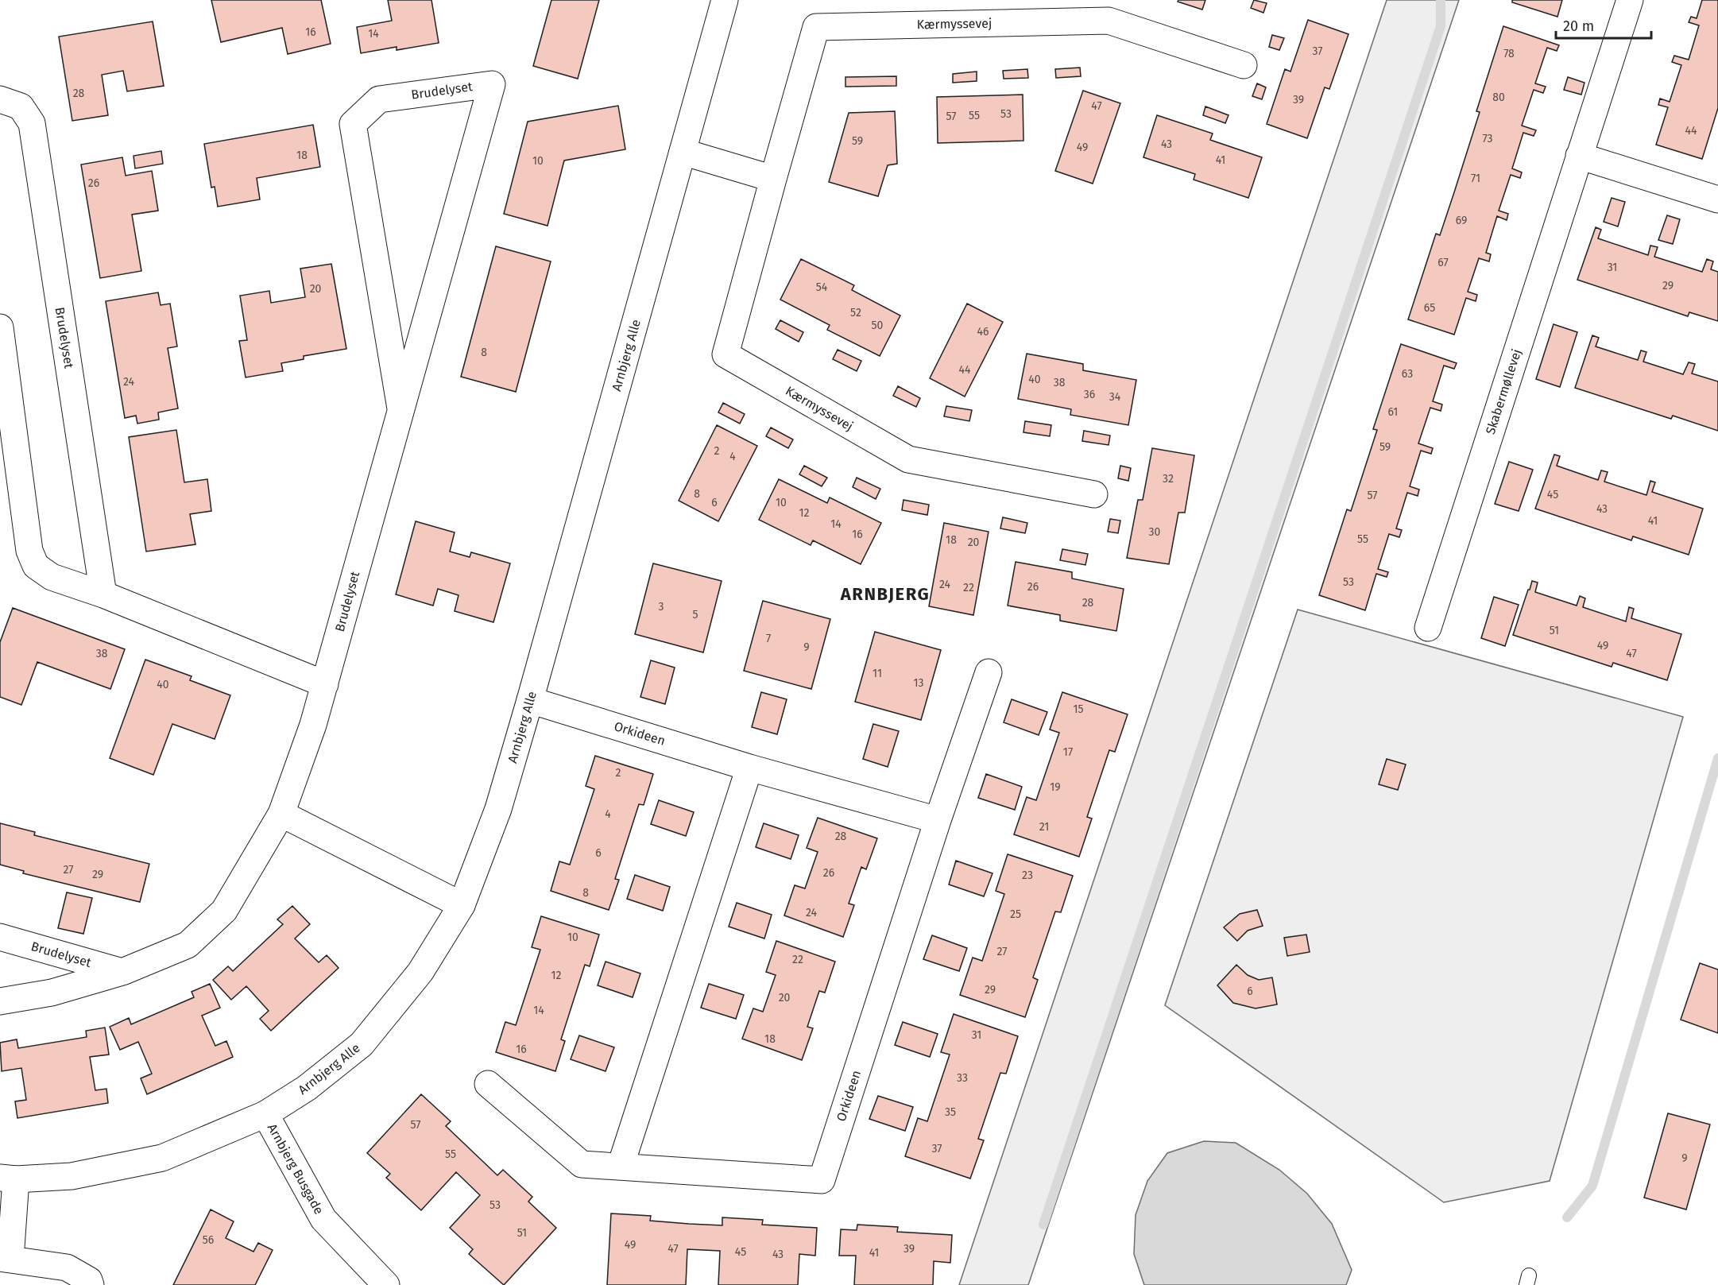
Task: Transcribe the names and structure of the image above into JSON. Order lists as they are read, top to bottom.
{
  "streets": {
    "street": [
      "Kærmyssevej",
      "Brudelyset",
      "Arnbjerg Alle",
      "Skabermøllevej",
      "Orkideen",
      "Arnbjerg Busgade"
    ]
  },
  "crossings": [
    ["Arnbjerg Alle", "Orkideen"],
    ["Arnbjerg Alle", "Arnbjerg Busgade"]
  ],
  "districts": ["ARNBJERG"],
  "house_numbers": [
    "16",
    "14",
    "37",
    "78",
    "28",
    "80",
    "39",
    "47",
    "53",
    "55",
    "57",
    "44",
    "73",
    "59",
    "43",
    "49",
    "18",
    "41",
    "10",
    "71",
    "26",
    "69",
    "67",
    "31",
    "29",
    "54",
    "20",
    "65",
    "52",
    "50",
    "46",
    "8",
    "44",
    "63",
    "40",
    "24",
    "38",
    "36",
    "34",
    "61",
    "59",
    "2",
    "4",
    "32",
    "8",
    "45",
    "57",
    "6",
    "10",
    "43",
    "12",
    "41",
    "14",
    "30",
    "16",
    "55",
    "18",
    "20",
    "53",
    "24",
    "26",
    "22",
    "28",
    "3",
    "5",
    "51",
    "7",
    "49",
    "9",
    "38",
    "47",
    "11",
    "13",
    "40",
    "15",
    "17",
    "2",
    "19",
    "4",
    "21",
    "28",
    "6",
    "27",
    "26",
    "29",
    "23",
    "8",
    "24",
    "25",
    "10",
    "27",
    "22",
    "12",
    "29",
    "6",
    "20",
    "14",
    "31",
    "18",
    "16",
    "33",
    "35",
    "57",
    "37",
    "55",
    "9",
    "53",
    "51",
    "56",
    "49",
    "47",
    "39",
    "45",
    "41",
    "43"
  ],
  "scale_bar": "20 m"
}
